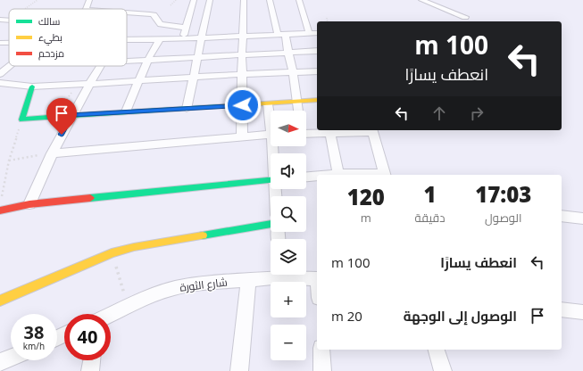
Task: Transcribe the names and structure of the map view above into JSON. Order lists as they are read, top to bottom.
{
  "streets": {
    "street": ["شارع الثورة"]
  },
  "legend": ["سالك", "بطيء", "مزدحم"],
  "north": "right",
  "page": {
    "turn": ["100 m", "انعطف يسارًا"],
    "map_buttons": ["+", "−"],
    "eta": [
      "17:03",
      "الوصول",
      "1",
      "دقيقة",
      "120",
      "m"
    ],
    "list": [
      {
        "name": "انعطف يسارًا",
        "value": "100 m"
      },
      {
        "name": "الوصول إلى الوجهة",
        "value": "20 m"
      }
    ],
    "speed": "38 km/h",
    "limit": "40"
  }
}
